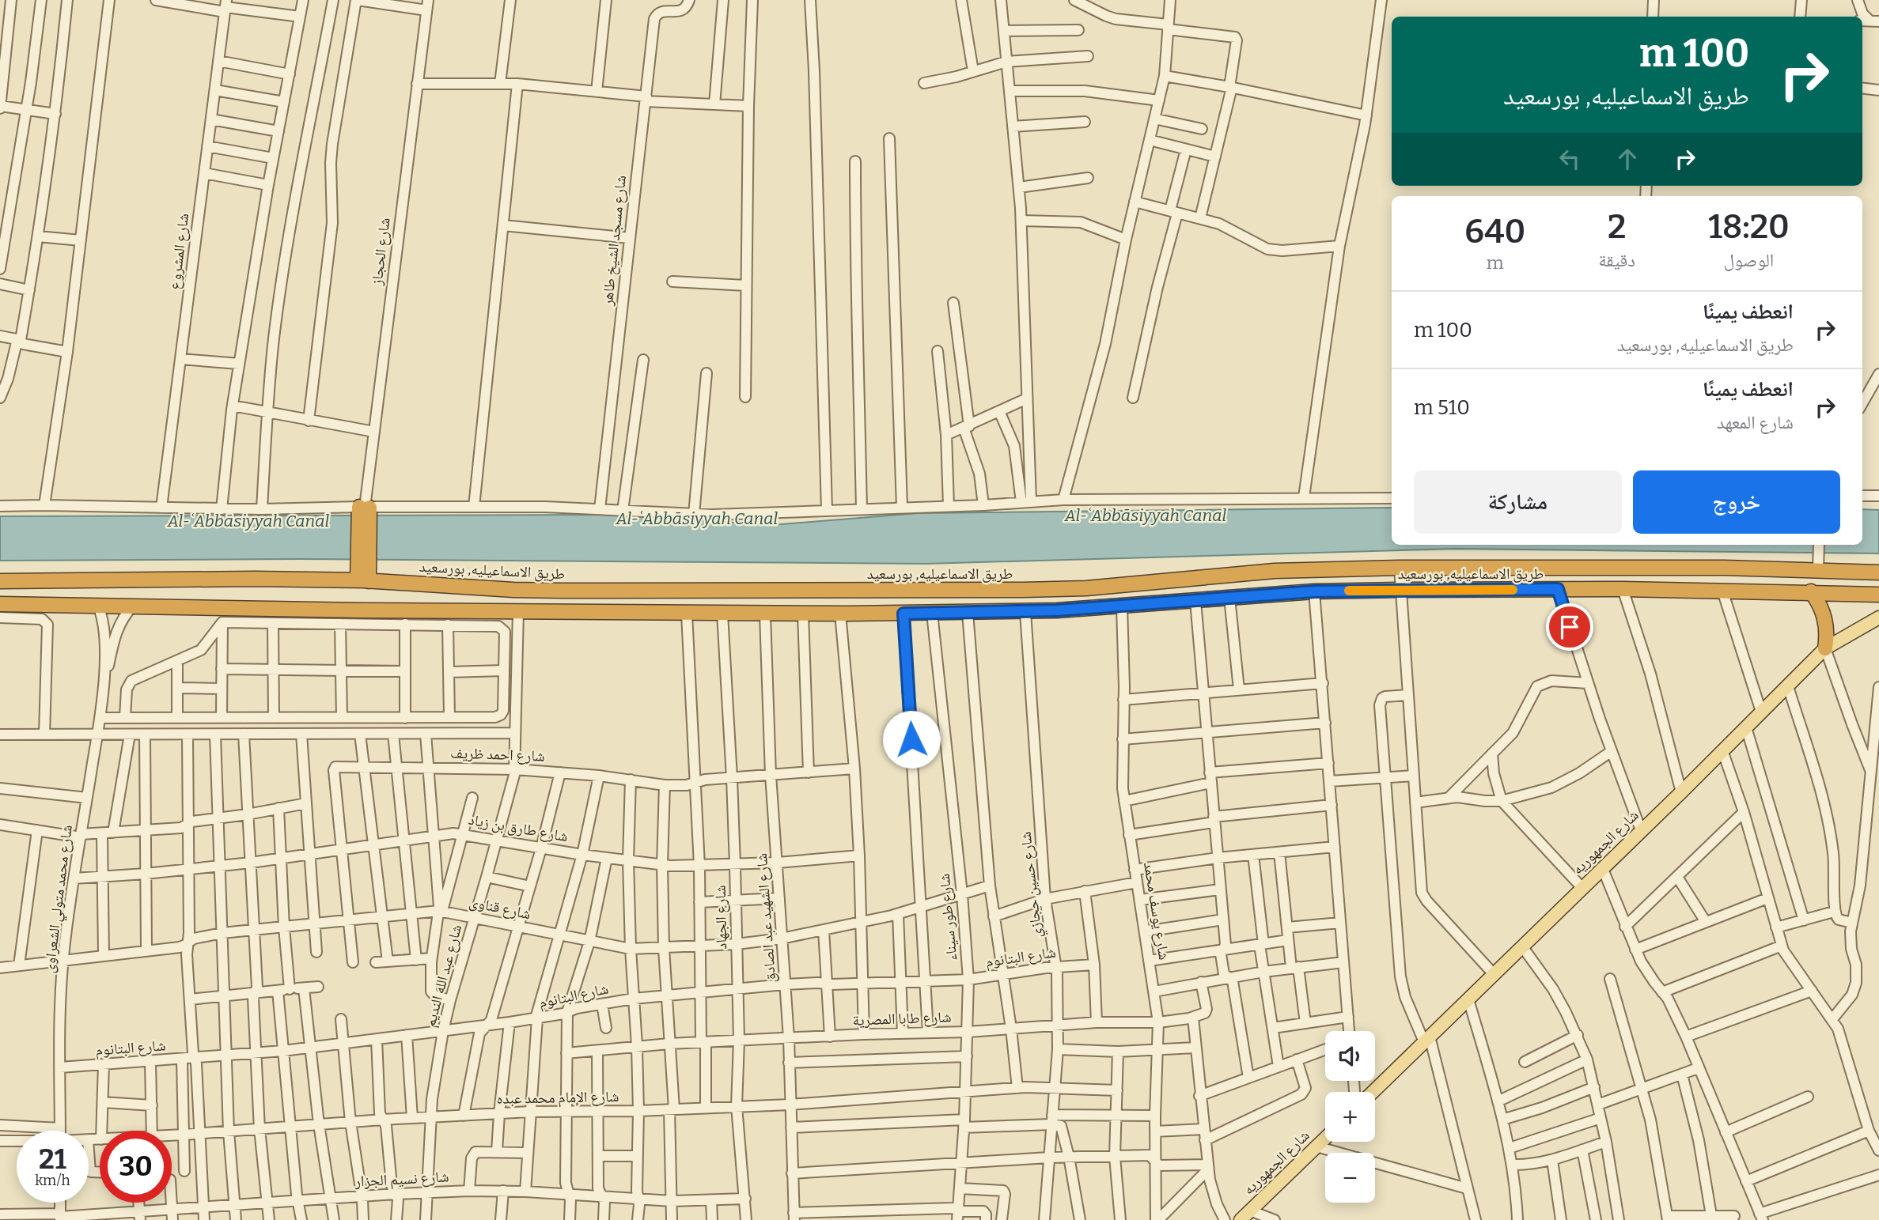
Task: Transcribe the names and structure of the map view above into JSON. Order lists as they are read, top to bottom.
{
  "streets": {
    "highway": ["طريق الاسماعيليه, بورسعيد"],
    "main road": ["شارع الجمهوريه"],
    "street": [
      "شارع مسجد الشيخ طاهر",
      "شارع المشروع",
      "شارع الحجاز",
      "شارع احمد ظريف",
      "شارع طارق بن زياد",
      "شارع حسين حجازي",
      "شارع محمد متولي الشعراوى",
      "شارع قناوى",
      "شارع يوسف محمد",
      "شارع الجهاد",
      "شارع طور سيناء",
      "شارع الشهيد عبد الصادق",
      "شارع البتانوم",
      "شارع عبد الله النديم",
      "شارع طابا المصرية",
      "شارع الإمام محمد عبده",
      "شارع نسيم الجزار"
    ]
  },
  "crossings": [
    ["طريق الاسماعيليه, بورسعيد", "شارع حسين حجازي"],
    ["طريق الاسماعيليه, بورسعيد", "شارع محمد متولي الشعراوى"],
    ["طريق الاسماعيليه, بورسعيد", "شارع يوسف محمد"],
    ["طريق الاسماعيليه, بورسعيد", "شارع الجهاد"],
    ["طريق الاسماعيليه, بورسعيد", "شارع طور سيناء"],
    ["طريق الاسماعيليه, بورسعيد", "شارع الشهيد عبد الصادق"],
    ["طريق الاسماعيليه, بورسعيد", "شارع عبد الله النديم"],
    ["شارع احمد ظريف", "شارع طارق بن زياد"],
    ["شارع احمد ظريف", "شارع قناوى"],
    ["شارع احمد ظريف", "شارع الجهاد"],
    ["شارع احمد ظريف", "شارع الشهيد عبد الصادق"],
    ["شارع احمد ظريف", "شارع عبد الله النديم"],
    ["شارع طارق بن زياد", "شارع محمد متولي الشعراوى"],
    ["شارع طارق بن زياد", "شارع الجهاد"],
    ["شارع طارق بن زياد", "شارع الشهيد عبد الصادق"],
    ["شارع طارق بن زياد", "شارع عبد الله النديم"],
    ["شارع حسين حجازي", "شارع البتانوم"],
    ["شارع حسين حجازي", "شارع طابا المصرية"],
    ["شارع حسين حجازي", "شارع الإمام محمد عبده"],
    ["شارع محمد متولي الشعراوى", "شارع قناوى"],
    ["شارع محمد متولي الشعراوى", "شارع البتانوم"],
    ["شارع قناوى", "شارع الجهاد"],
    ["شارع قناوى", "شارع طور سيناء"],
    ["شارع قناوى", "شارع الشهيد عبد الصادق"],
    ["شارع قناوى", "شارع عبد الله النديم"],
    ["شارع يوسف محمد", "شارع طابا المصرية"],
    ["شارع الجهاد", "شارع البتانوم"],
    ["شارع الجهاد", "شارع طابا المصرية"],
    ["شارع الجهاد", "شارع الإمام محمد عبده"],
    ["شارع الجهاد", "شارع نسيم الجزار"],
    ["شارع طور سيناء", "شارع البتانوم"],
    ["شارع طور سيناء", "شارع طابا المصرية"],
    ["شارع طور سيناء", "شارع الإمام محمد عبده"],
    ["شارع الشهيد عبد الصادق", "شارع البتانوم"],
    ["شارع الشهيد عبد الصادق", "شارع طابا المصرية"],
    ["شارع الشهيد عبد الصادق", "شارع الإمام محمد عبده"],
    ["شارع البتانوم", "شارع عبد الله النديم"],
    ["شارع عبد الله النديم", "شارع الإمام محمد عبده"],
    ["شارع عبد الله النديم", "شارع نسيم الجزار"]
  ],
  "water": ["Al-ʿAbbāsiyyah Canal"],
  "page": {
    "turn": ["100 m", "طريق الاسماعيليه, بورسعيد"],
    "eta": [
      "18:20",
      "الوصول",
      "2",
      "دقيقة",
      "640",
      "m"
    ],
    "list": [
      {
        "name": "انعطف يمينًا",
        "note": "طريق الاسماعيليه, بورسعيد",
        "value": "100 m"
      },
      {
        "name": "انعطف يمينًا",
        "note": "شارع المعهد",
        "value": "510 m"
      }
    ],
    "buttons": ["خروج", "مشاركة"],
    "map_buttons": ["+", "−"],
    "speed": "21 km/h",
    "limit": "30"
  }
}
